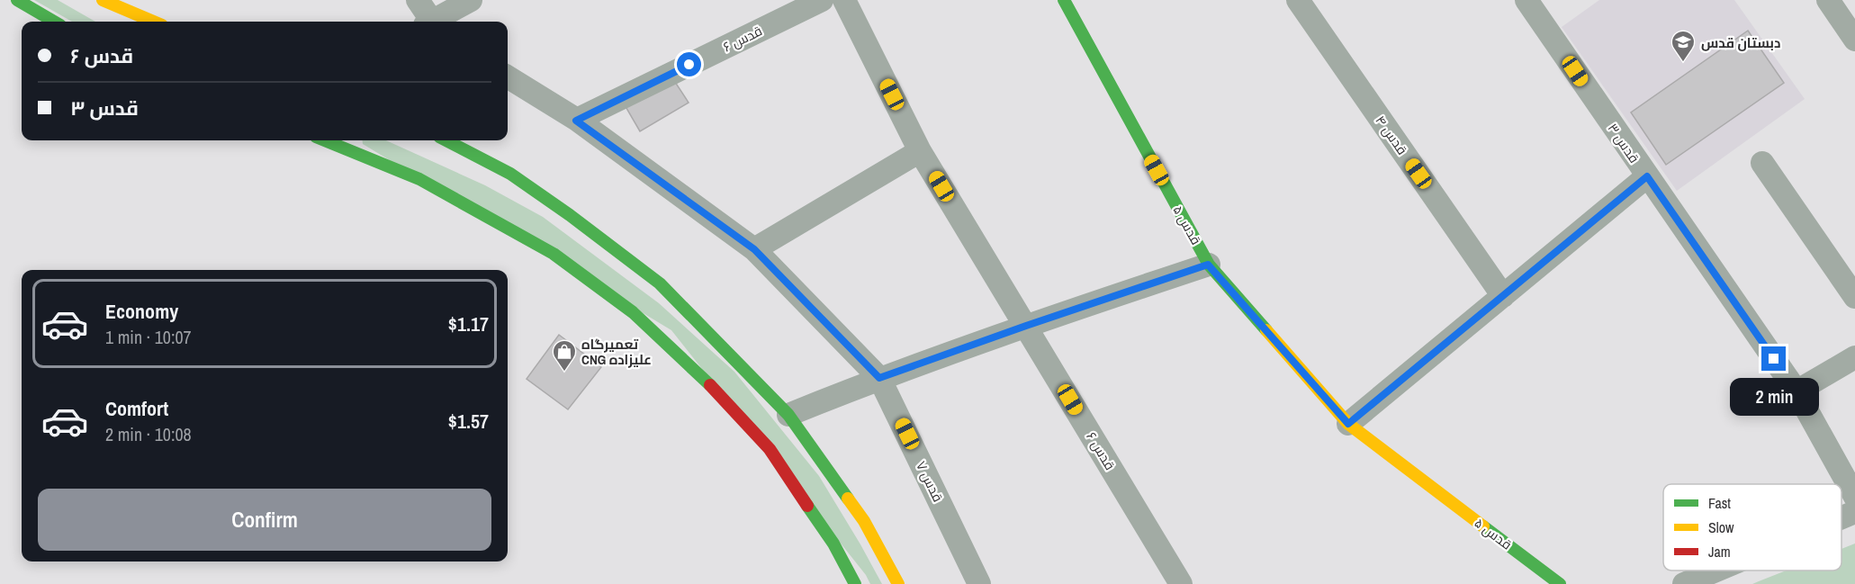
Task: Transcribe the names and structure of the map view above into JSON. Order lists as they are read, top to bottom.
{
  "streets": {
    "main road": ["قدس ۵"],
    "street": [
      "قدس ۶",
      "قدس ۴",
      "قدس ۳",
      "قدس ۷"
    ]
  },
  "crossings": [
    ["قدس ۶", "قدس ۷"]
  ],
  "places": {
    "school or university": ["دبستان قدس"],
    "shop": ["تعمیرگاه CNG علیزاده"]
  },
  "legend": ["Fast", "Slow", "Jam"],
  "page": {
    "banner": ["قدس ۶", "قدس ۳"],
    "list": [
      {
        "name": "Economy",
        "note": "1 min · 10:07",
        "value": "$1.17"
      },
      {
        "name": "Comfort",
        "note": "2 min · 10:08",
        "value": "$1.57"
      }
    ],
    "bubble": "2 min",
    "buttons": "Confirm"
  }
}
